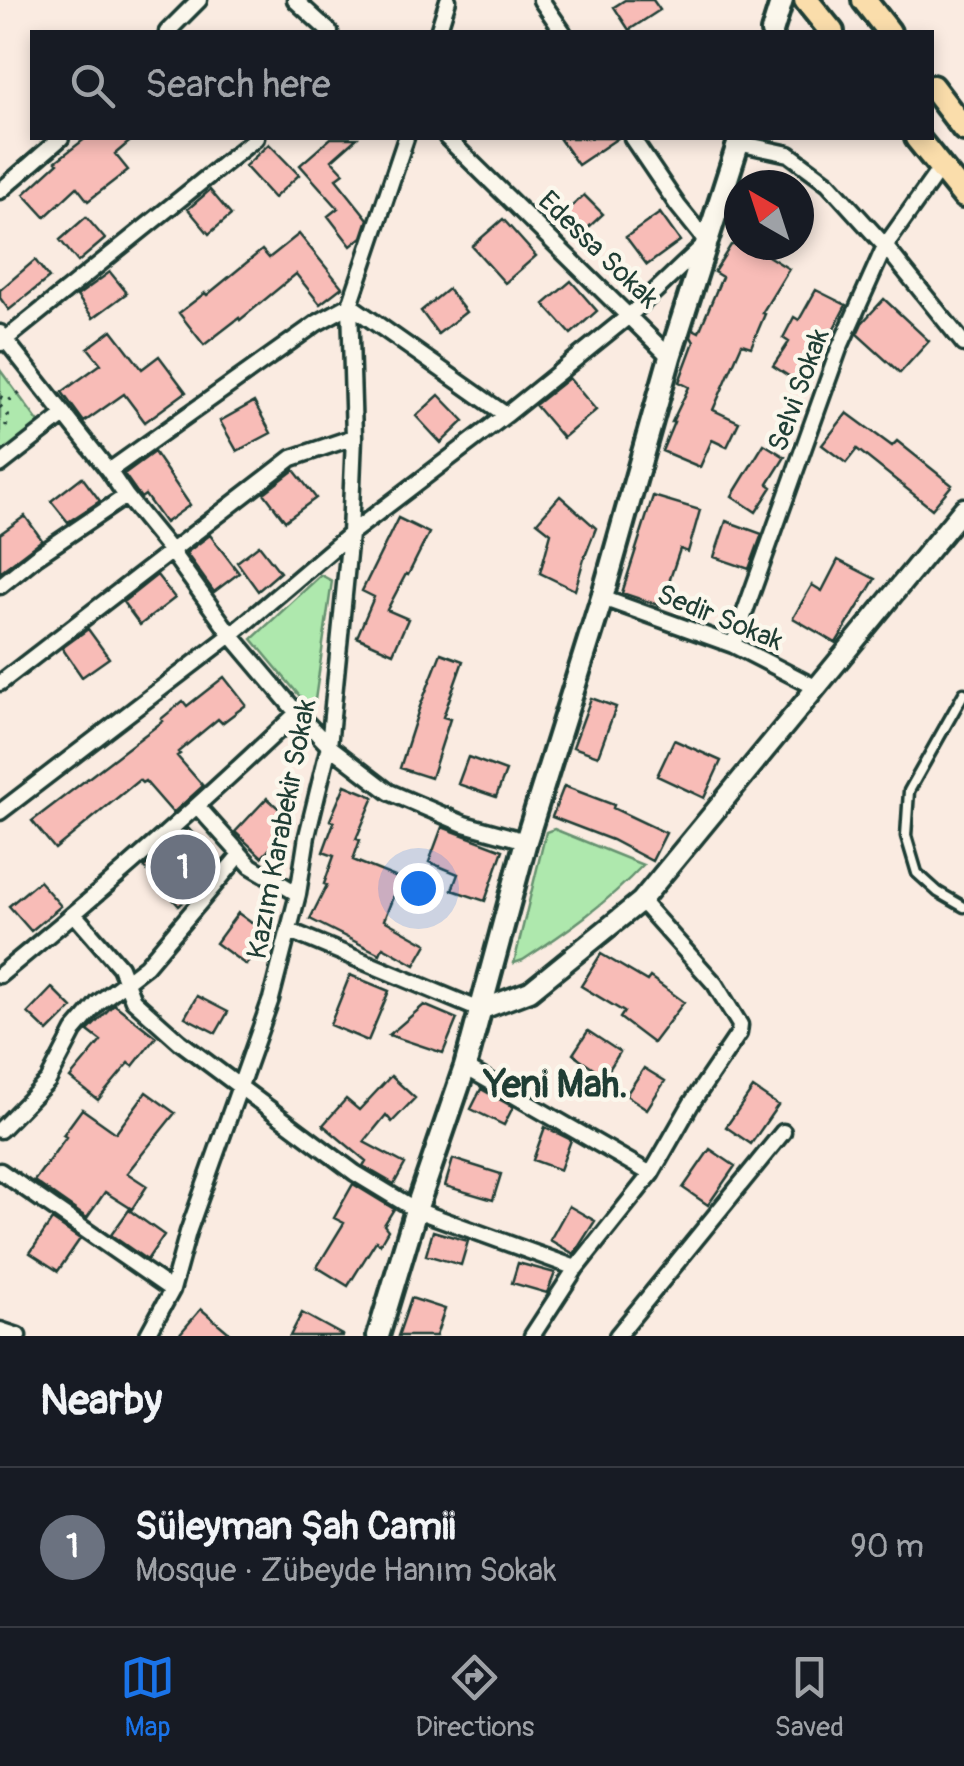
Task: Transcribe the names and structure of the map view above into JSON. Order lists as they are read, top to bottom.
{
  "streets": {
    "street": [
      "Edessa Sokak",
      "Selvi Sokak",
      "Sedir Sokak",
      "Kazım Karabekir Sokak"
    ]
  },
  "crossings": [
    ["Selvi Sokak", "Sedir Sokak"]
  ],
  "districts": ["Yeni Mah."],
  "north": "top left",
  "page": {
    "search": "Search here",
    "pins": "1",
    "heading": "Nearby",
    "list": [
      {
        "mark": "1",
        "name": "Süleyman Şah Camii",
        "note": "Mosque · Zübeyde Hanım Sokak",
        "value": "90 m"
      }
    ],
    "nav": ["Map", "Directions", "Saved"]
  }
}
